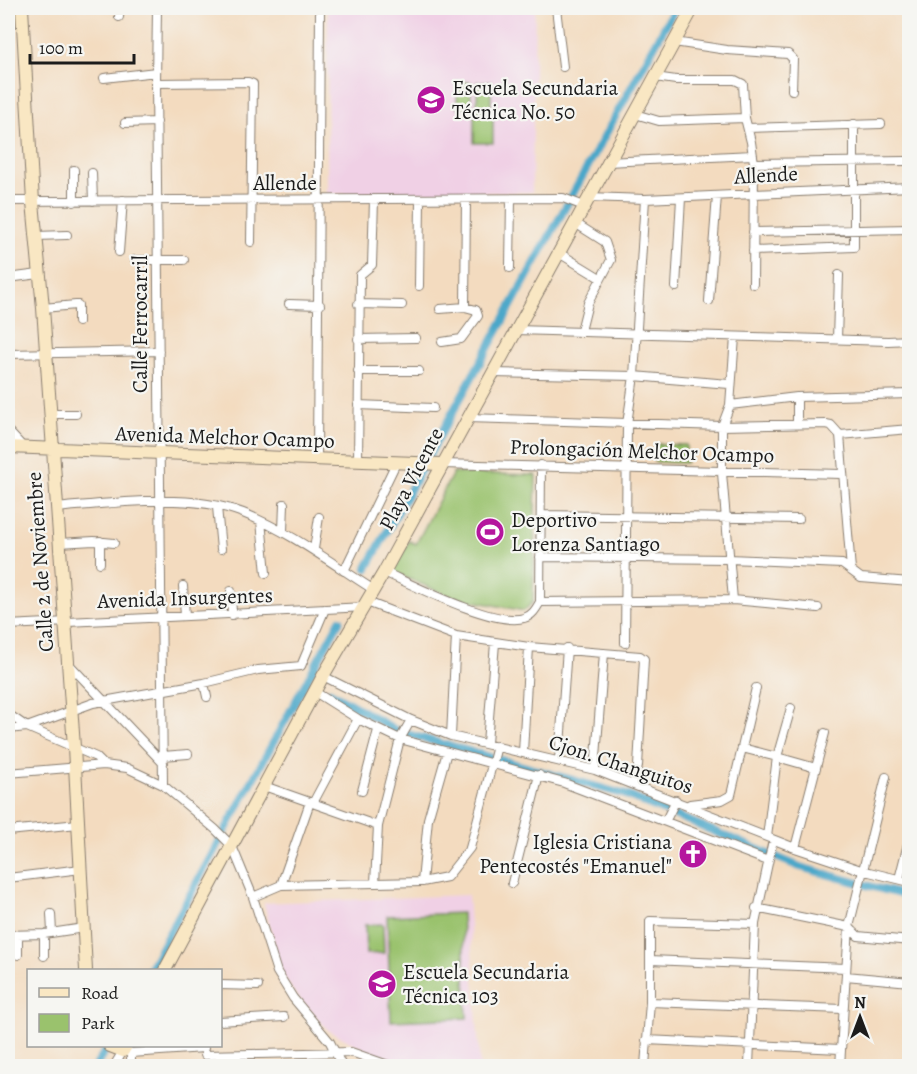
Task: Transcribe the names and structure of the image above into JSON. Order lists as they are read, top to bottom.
{
  "streets": {
    "street": [
      "Allende",
      "Calle Ferrocarril",
      "Avenida Melchor Ocampo",
      "Prolongación Melchor Ocampo",
      "Playa Vicente",
      "Calle 2 de Noviembre",
      "Avenida Insurgentes",
      "Cjon. Changuitos"
    ]
  },
  "crossings": [
    ["Allende", "Calle Ferrocarril"],
    ["Allende", "Playa Vicente"],
    ["Allende", "Calle 2 de Noviembre"],
    ["Calle Ferrocarril", "Avenida Melchor Ocampo"],
    ["Calle Ferrocarril", "Avenida Insurgentes"],
    ["Avenida Melchor Ocampo", "Prolongación Melchor Ocampo"],
    ["Avenida Melchor Ocampo", "Playa Vicente"],
    ["Avenida Melchor Ocampo", "Calle 2 de Noviembre"],
    ["Prolongación Melchor Ocampo", "Playa Vicente"],
    ["Playa Vicente", "Avenida Insurgentes"],
    ["Playa Vicente", "Cjon. Changuitos"],
    ["Calle 2 de Noviembre", "Avenida Insurgentes"]
  ],
  "places": {
    "school or university": ["Escuela Secundaria Técnica No. 50", "Escuela Secundaria Técnica 103"],
    "sports": ["Deportivo Lorenza Santiago"],
    "church": ["Iglesia Cristiana Pentecostés \"Emanuel\""]
  },
  "legend": ["Road", "Park"],
  "scale_bar": "100 m",
  "north": "top"
}
